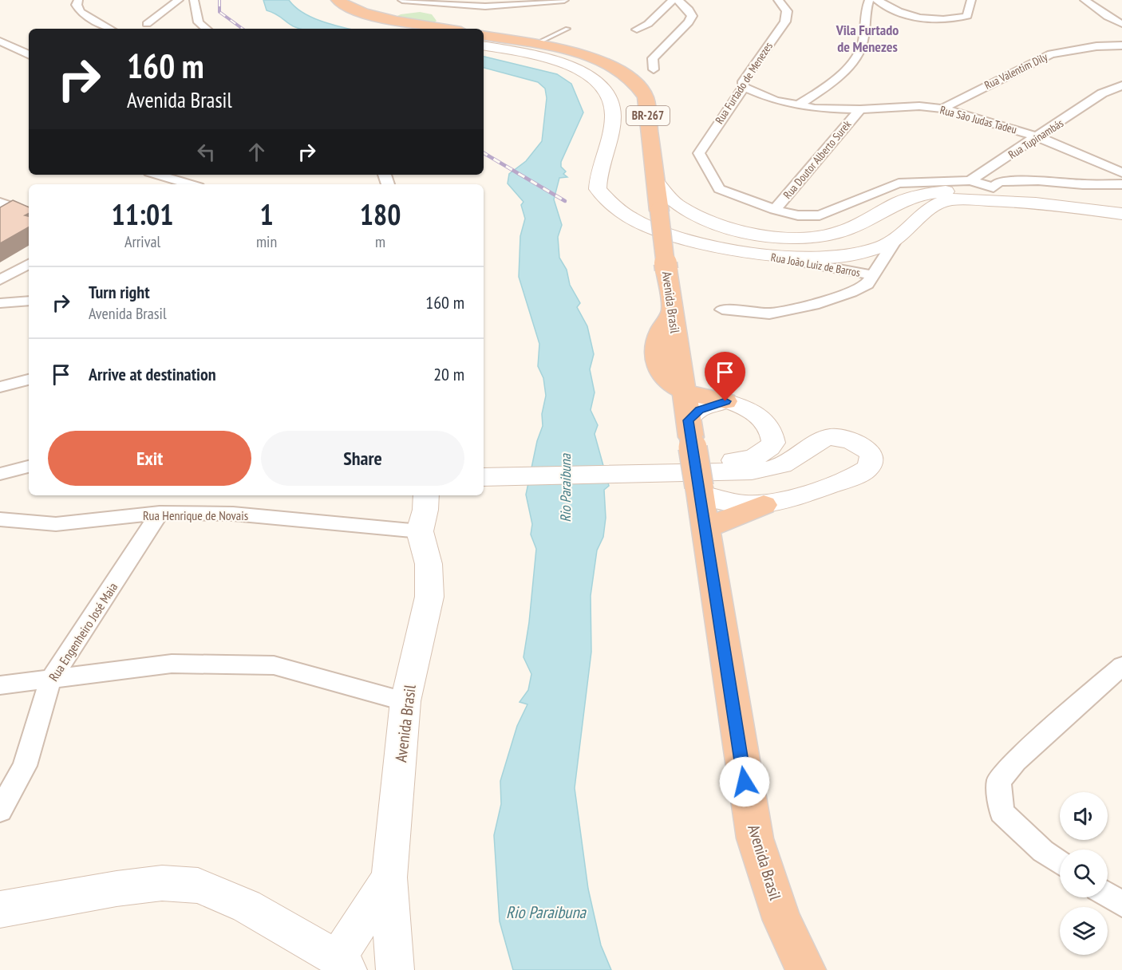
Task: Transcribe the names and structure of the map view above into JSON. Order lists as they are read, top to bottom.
{
  "streets": {
    "highway": ["BR-267", "Avenida Brasil"],
    "street": [
      "Rua Valentim Dily",
      "Rua Furtado de Menezes",
      "Rua São Judas Tadeu",
      "Rua Tupinambás",
      "Rua Doutor Alberto Surek",
      "Rua João Luiz de Barros",
      "Rua Henrique de Novais",
      "Rua Engenheiro José Maia"
    ]
  },
  "crossings": [
    ["Rua Valentim Dily", "Rua São Judas Tadeu"],
    ["Rua Furtado de Menezes", "Rua São Judas Tadeu"],
    ["Rua Furtado de Menezes", "Rua Tupinambás"],
    ["Rua Furtado de Menezes", "Rua Doutor Alberto Surek"],
    ["BR-267", "Avenida Brasil"],
    ["Rua São Judas Tadeu", "Rua Tupinambás"],
    ["Rua São Judas Tadeu", "Rua Doutor Alberto Surek"],
    ["Avenida Brasil", "Rua Henrique de Novais"],
    ["Rua Henrique de Novais", "Rua Engenheiro José Maia"]
  ],
  "districts": ["Vila Furtado de Menezes"],
  "water": ["Rio Paraibuna"],
  "page": {
    "turn": ["160 m", "Avenida Brasil"],
    "eta": [
      "11:01",
      "Arrival",
      "1",
      "min",
      "180",
      "m"
    ],
    "list": [
      {
        "name": "Turn right",
        "note": "Avenida Brasil",
        "value": "160 m"
      },
      {
        "name": "Arrive at destination",
        "value": "20 m"
      }
    ],
    "buttons": ["Exit", "Share"]
  }
}
